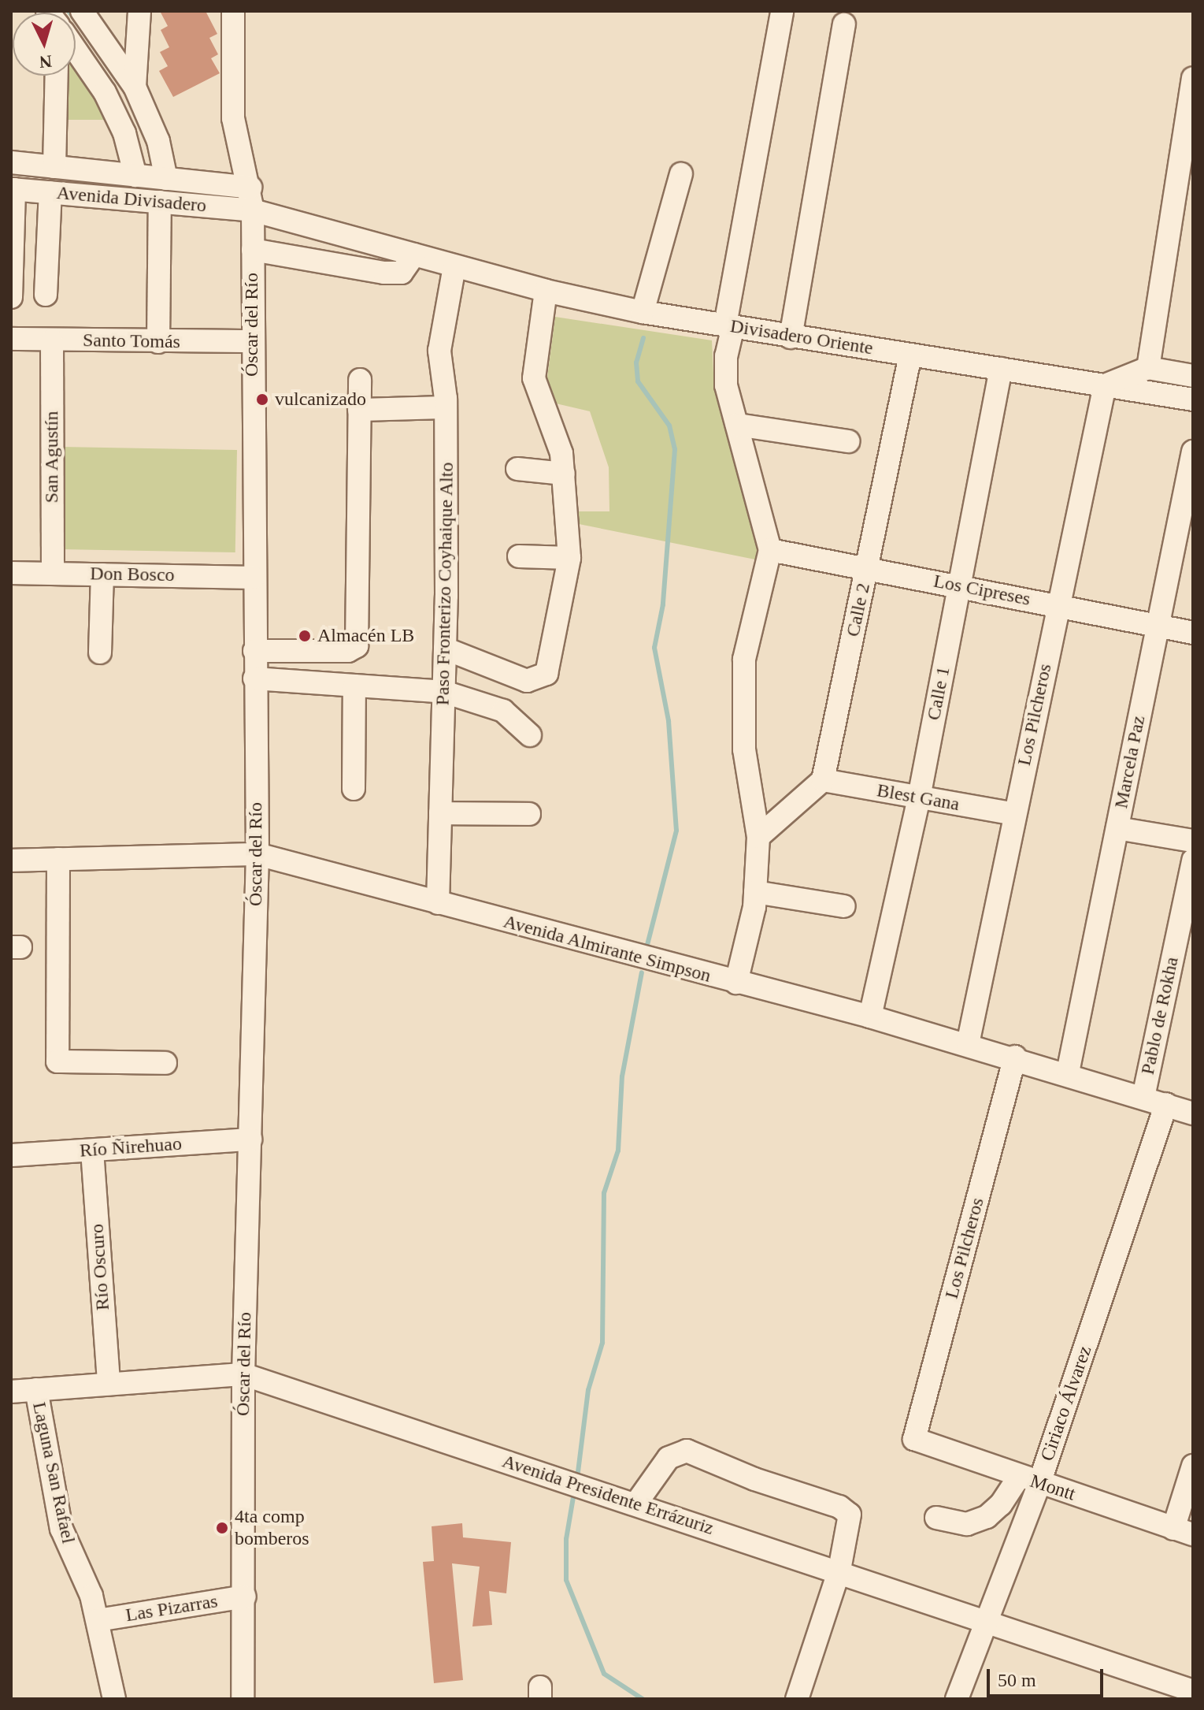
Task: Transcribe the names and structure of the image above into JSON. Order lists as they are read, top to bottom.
{
  "streets": {
    "street": [
      "Avenida Divisadero",
      "Óscar del Río",
      "Divisadero Oriente",
      "Santo Tomás",
      "San Agustín",
      "Don Bosco",
      "Paso Fronterizo Coyhaique Alto",
      "Los Cipreses",
      "Calle 2",
      "Calle 1",
      "Los Pilcheros",
      "Marcela Paz",
      "Blest Gana",
      "Avenida Almirante Simpson",
      "Pablo de Rokha",
      "Río Ñirehuao",
      "Río Oscuro",
      "Ciriaco Álvarez",
      "Laguna San Rafael",
      "Montt",
      "Avenida Presidente Errázuriz",
      "Las Pizarras"
    ]
  },
  "crossings": [
    ["Avenida Divisadero", "Óscar del Río"],
    ["Avenida Divisadero", "Divisadero Oriente"],
    ["Óscar del Río", "Divisadero Oriente"],
    ["Óscar del Río", "Santo Tomás"],
    ["Óscar del Río", "Don Bosco"],
    ["Óscar del Río", "Avenida Almirante Simpson"],
    ["Óscar del Río", "Río Ñirehuao"],
    ["Óscar del Río", "Avenida Presidente Errázuriz"],
    ["Óscar del Río", "Las Pizarras"],
    ["Divisadero Oriente", "Paso Fronterizo Coyhaique Alto"],
    ["Divisadero Oriente", "Calle 2"],
    ["Divisadero Oriente", "Calle 1"],
    ["Divisadero Oriente", "Los Pilcheros"],
    ["Santo Tomás", "San Agustín"],
    ["San Agustín", "Don Bosco"],
    ["Paso Fronterizo Coyhaique Alto", "Avenida Almirante Simpson"],
    ["Los Cipreses", "Calle 2"],
    ["Los Cipreses", "Calle 1"],
    ["Los Cipreses", "Los Pilcheros"],
    ["Los Cipreses", "Marcela Paz"],
    ["Calle 2", "Blest Gana"],
    ["Calle 1", "Blest Gana"],
    ["Calle 1", "Avenida Almirante Simpson"],
    ["Los Pilcheros", "Blest Gana"],
    ["Los Pilcheros", "Avenida Almirante Simpson"],
    ["Los Pilcheros", "Montt"],
    ["Marcela Paz", "Avenida Almirante Simpson"],
    ["Avenida Almirante Simpson", "Pablo de Rokha"],
    ["Avenida Almirante Simpson", "Ciriaco Álvarez"],
    ["Río Ñirehuao", "Río Oscuro"],
    ["Río Oscuro", "Avenida Presidente Errázuriz"],
    ["Ciriaco Álvarez", "Montt"],
    ["Ciriaco Álvarez", "Avenida Presidente Errázuriz"],
    ["Laguna San Rafael", "Avenida Presidente Errázuriz"],
    ["Laguna San Rafael", "Las Pizarras"]
  ],
  "places": ["vulcanizado", "Almacén LB", "4ta comp bomberos"],
  "scale_bar": "50 m",
  "north": "bottom"
}
